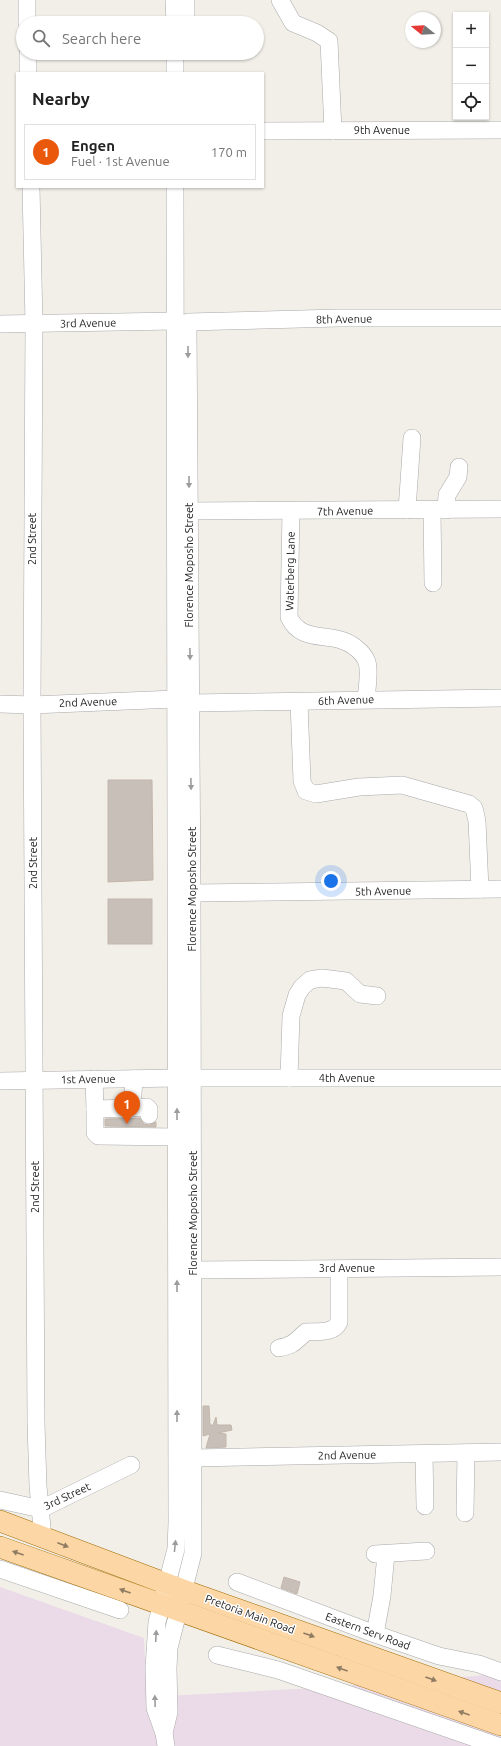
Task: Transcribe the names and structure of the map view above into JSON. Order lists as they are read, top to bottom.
{
  "streets": {
    "main road": ["Pretoria Main Road"],
    "street": [
      "9th Avenue",
      "8th Avenue",
      "3rd Avenue",
      "7th Avenue",
      "2nd Street",
      "Florence Moposho Street",
      "Waterberg Lane",
      "6th Avenue",
      "2nd Avenue",
      "5th Avenue",
      "4th Avenue",
      "1st Avenue",
      "3rd Street",
      "Eastern Serv Road"
    ]
  },
  "crossings": [
    ["8th Avenue", "3rd Avenue"],
    ["8th Avenue", "Florence Moposho Street"],
    ["3rd Avenue", "2nd Street"],
    ["3rd Avenue", "Florence Moposho Street"],
    ["7th Avenue", "Florence Moposho Street"],
    ["7th Avenue", "Waterberg Lane"],
    ["2nd Street", "2nd Avenue"],
    ["2nd Street", "1st Avenue"],
    ["2nd Street", "3rd Street"],
    ["2nd Street", "Pretoria Main Road"],
    ["Florence Moposho Street", "6th Avenue"],
    ["Florence Moposho Street", "2nd Avenue"],
    ["Florence Moposho Street", "5th Avenue"],
    ["Florence Moposho Street", "4th Avenue"],
    ["Florence Moposho Street", "1st Avenue"],
    ["Florence Moposho Street", "Pretoria Main Road"],
    ["Waterberg Lane", "6th Avenue"],
    ["6th Avenue", "2nd Avenue"],
    ["4th Avenue", "1st Avenue"]
  ],
  "north": "left",
  "page": {
    "map_buttons": ["+", "−"],
    "search": "Search here",
    "heading": "Nearby",
    "list": [
      {
        "mark": "1",
        "name": "Engen",
        "note": "Fuel · 1st Avenue",
        "value": "170 m"
      }
    ],
    "pins": "1"
  }
}
